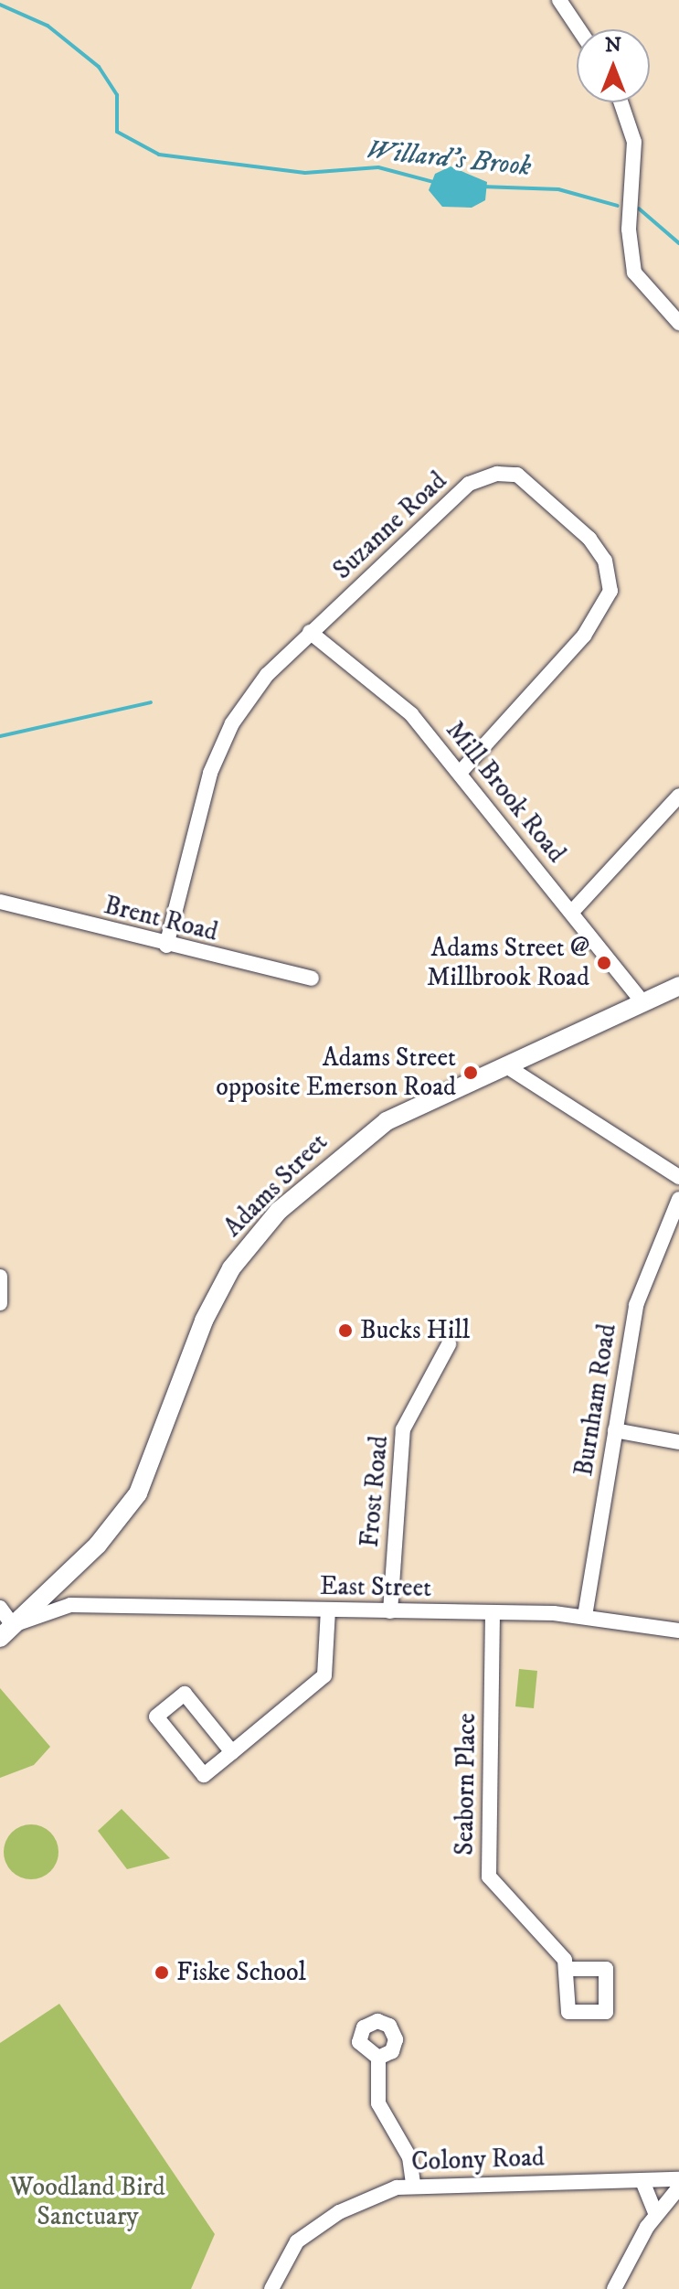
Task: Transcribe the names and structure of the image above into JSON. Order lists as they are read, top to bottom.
{
  "streets": {
    "main road": ["Adams Street"],
    "street": [
      "Suzanne Road",
      "Mill Brook Road",
      "Brent Road",
      "Burnham Road",
      "Frost Road",
      "East Street",
      "Seaborn Place",
      "Colony Road"
    ]
  },
  "crossings": [
    ["Suzanne Road", "Mill Brook Road"],
    ["Suzanne Road", "Brent Road"],
    ["Mill Brook Road", "Adams Street"],
    ["Adams Street", "East Street"],
    ["Burnham Road", "East Street"],
    ["Frost Road", "East Street"],
    ["East Street", "Seaborn Place"]
  ],
  "water": ["Willard's Brook"],
  "parks": ["Woodland Bird Sanctuary"],
  "places": [
    "Adams Street @ Millbrook Road",
    "Adams Street opposite Emerson Road",
    "Bucks Hill",
    "Fiske School"
  ],
  "north": "top"
}
